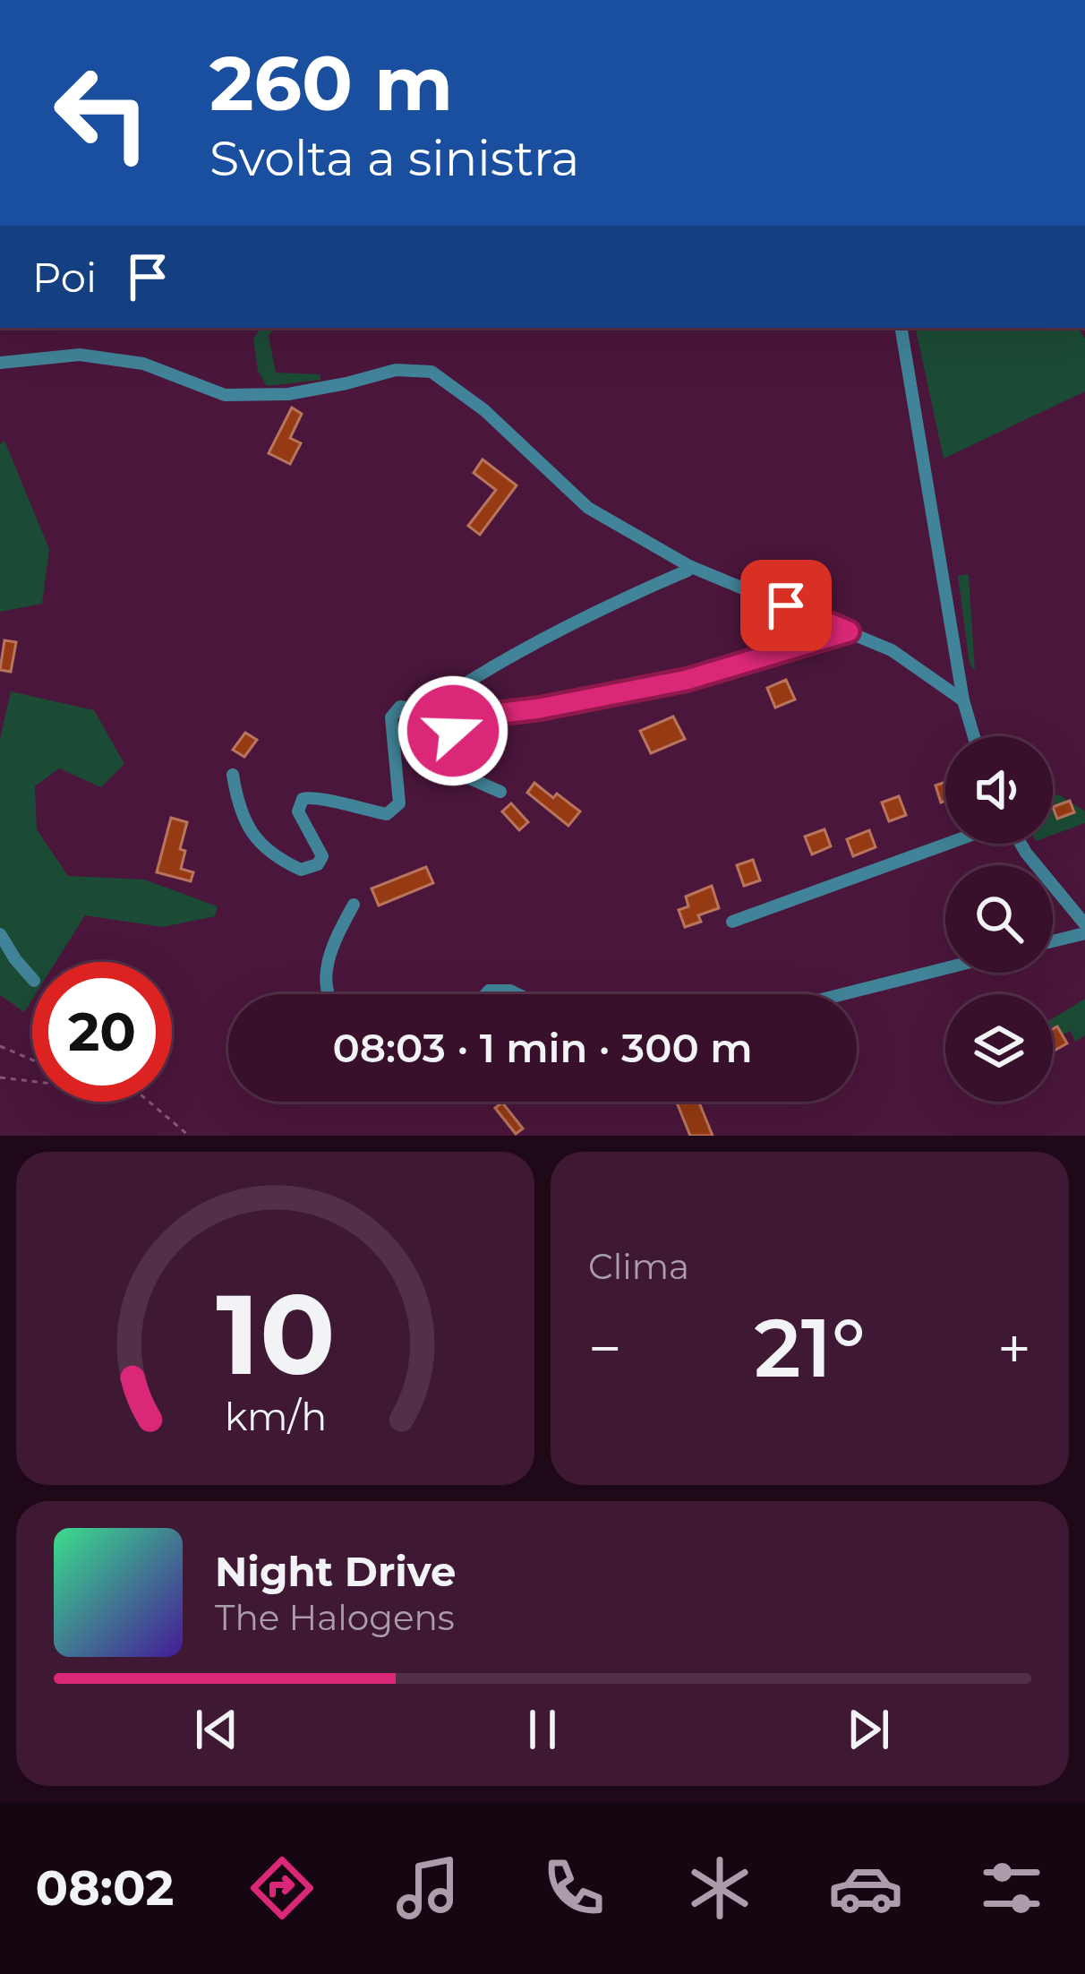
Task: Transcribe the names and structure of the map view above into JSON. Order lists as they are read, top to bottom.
{
  "page": {
    "turn": ["260 m", "Svolta a sinistra"],
    "then": "Poi",
    "limit": "20",
    "trip": "08:03 · 1 min · 300 m",
    "tile": "Clima",
    "heat": ["−", "21°", "+"],
    "song": ["Night Drive", "The Halogens"],
    "tabs": "08:02",
    "gauge": ["10", "km/h"]
  }
}
